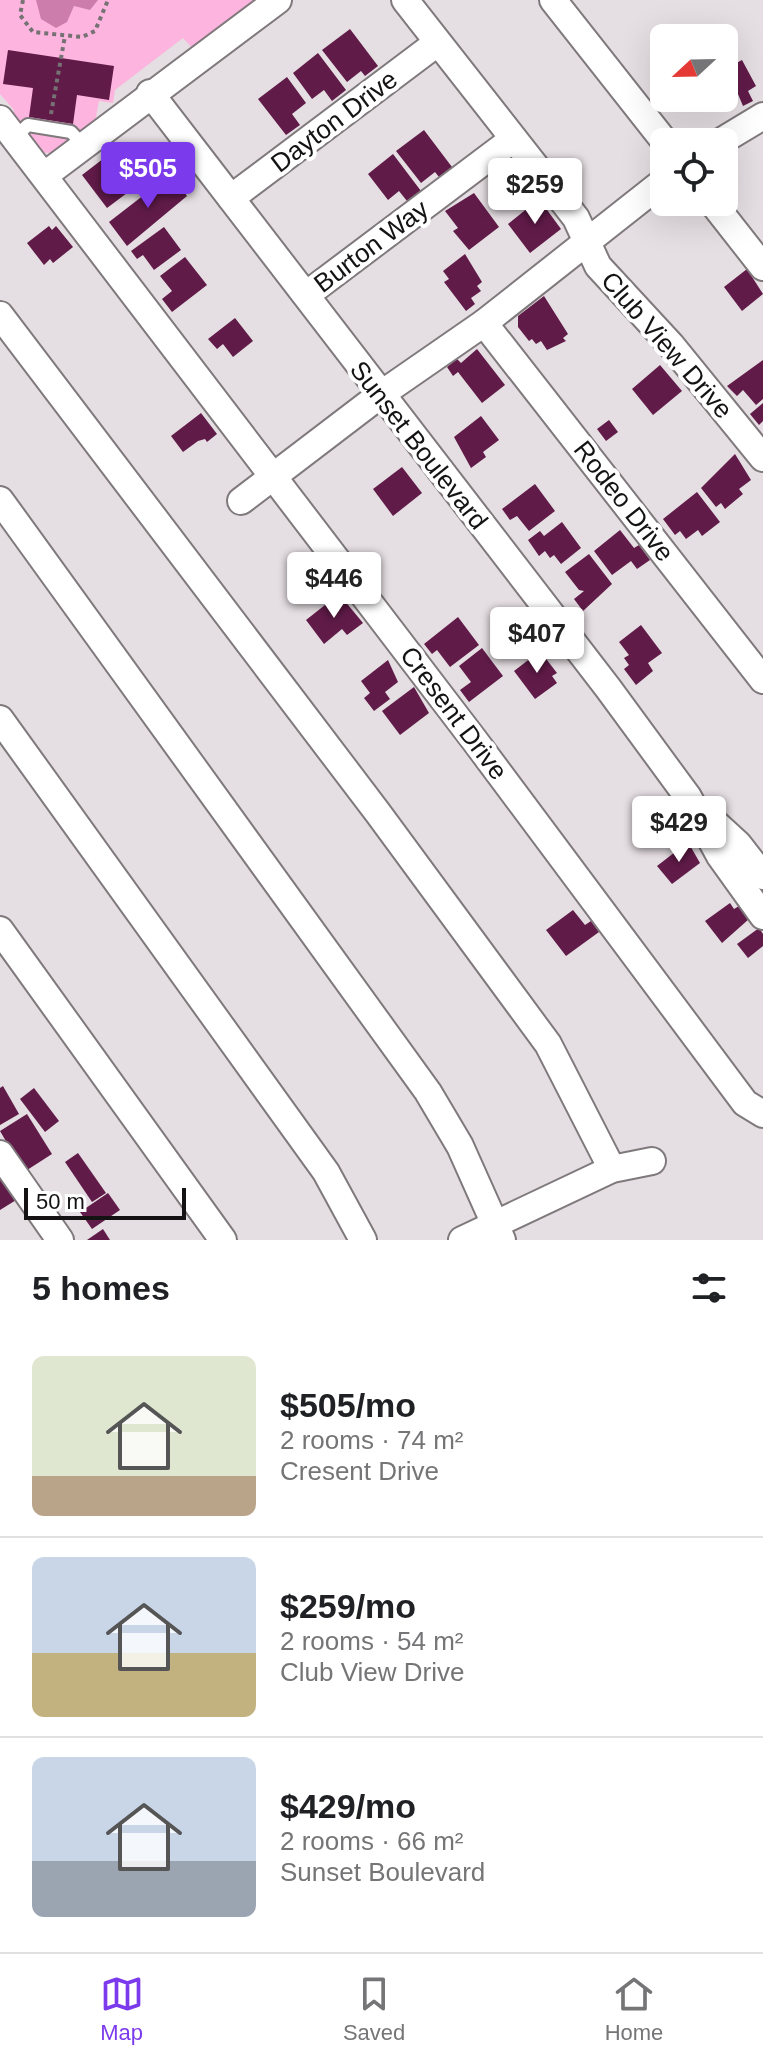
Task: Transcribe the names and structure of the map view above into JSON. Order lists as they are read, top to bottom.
{
  "streets": {
    "street": [
      "Dayton Drive",
      "Burton Way",
      "Club View Drive",
      "Sunset Boulevard",
      "Rodeo Drive",
      "Cresent Drive"
    ]
  },
  "crossings": [
    ["Dayton Drive", "Club View Drive"],
    ["Dayton Drive", "Sunset Boulevard"],
    ["Burton Way", "Club View Drive"],
    ["Burton Way", "Sunset Boulevard"]
  ],
  "scale_bar": "50 m",
  "north": "left",
  "page": {
    "price": [
      "$505",
      "$259",
      "$446",
      "$407",
      "$429"
    ],
    "scale": "50 m",
    "heading": "5 homes",
    "list": [
      {
        "name": "$505/mo",
        "note": "2 rooms · 74 m² · Cresent Drive"
      },
      {
        "name": "$259/mo",
        "note": "2 rooms · 54 m² · Club View Drive"
      },
      {
        "name": "$429/mo",
        "note": "2 rooms · 66 m² · Sunset Boulevard"
      }
    ],
    "tabs": ["Map", "Saved", "Home"]
  }
}
